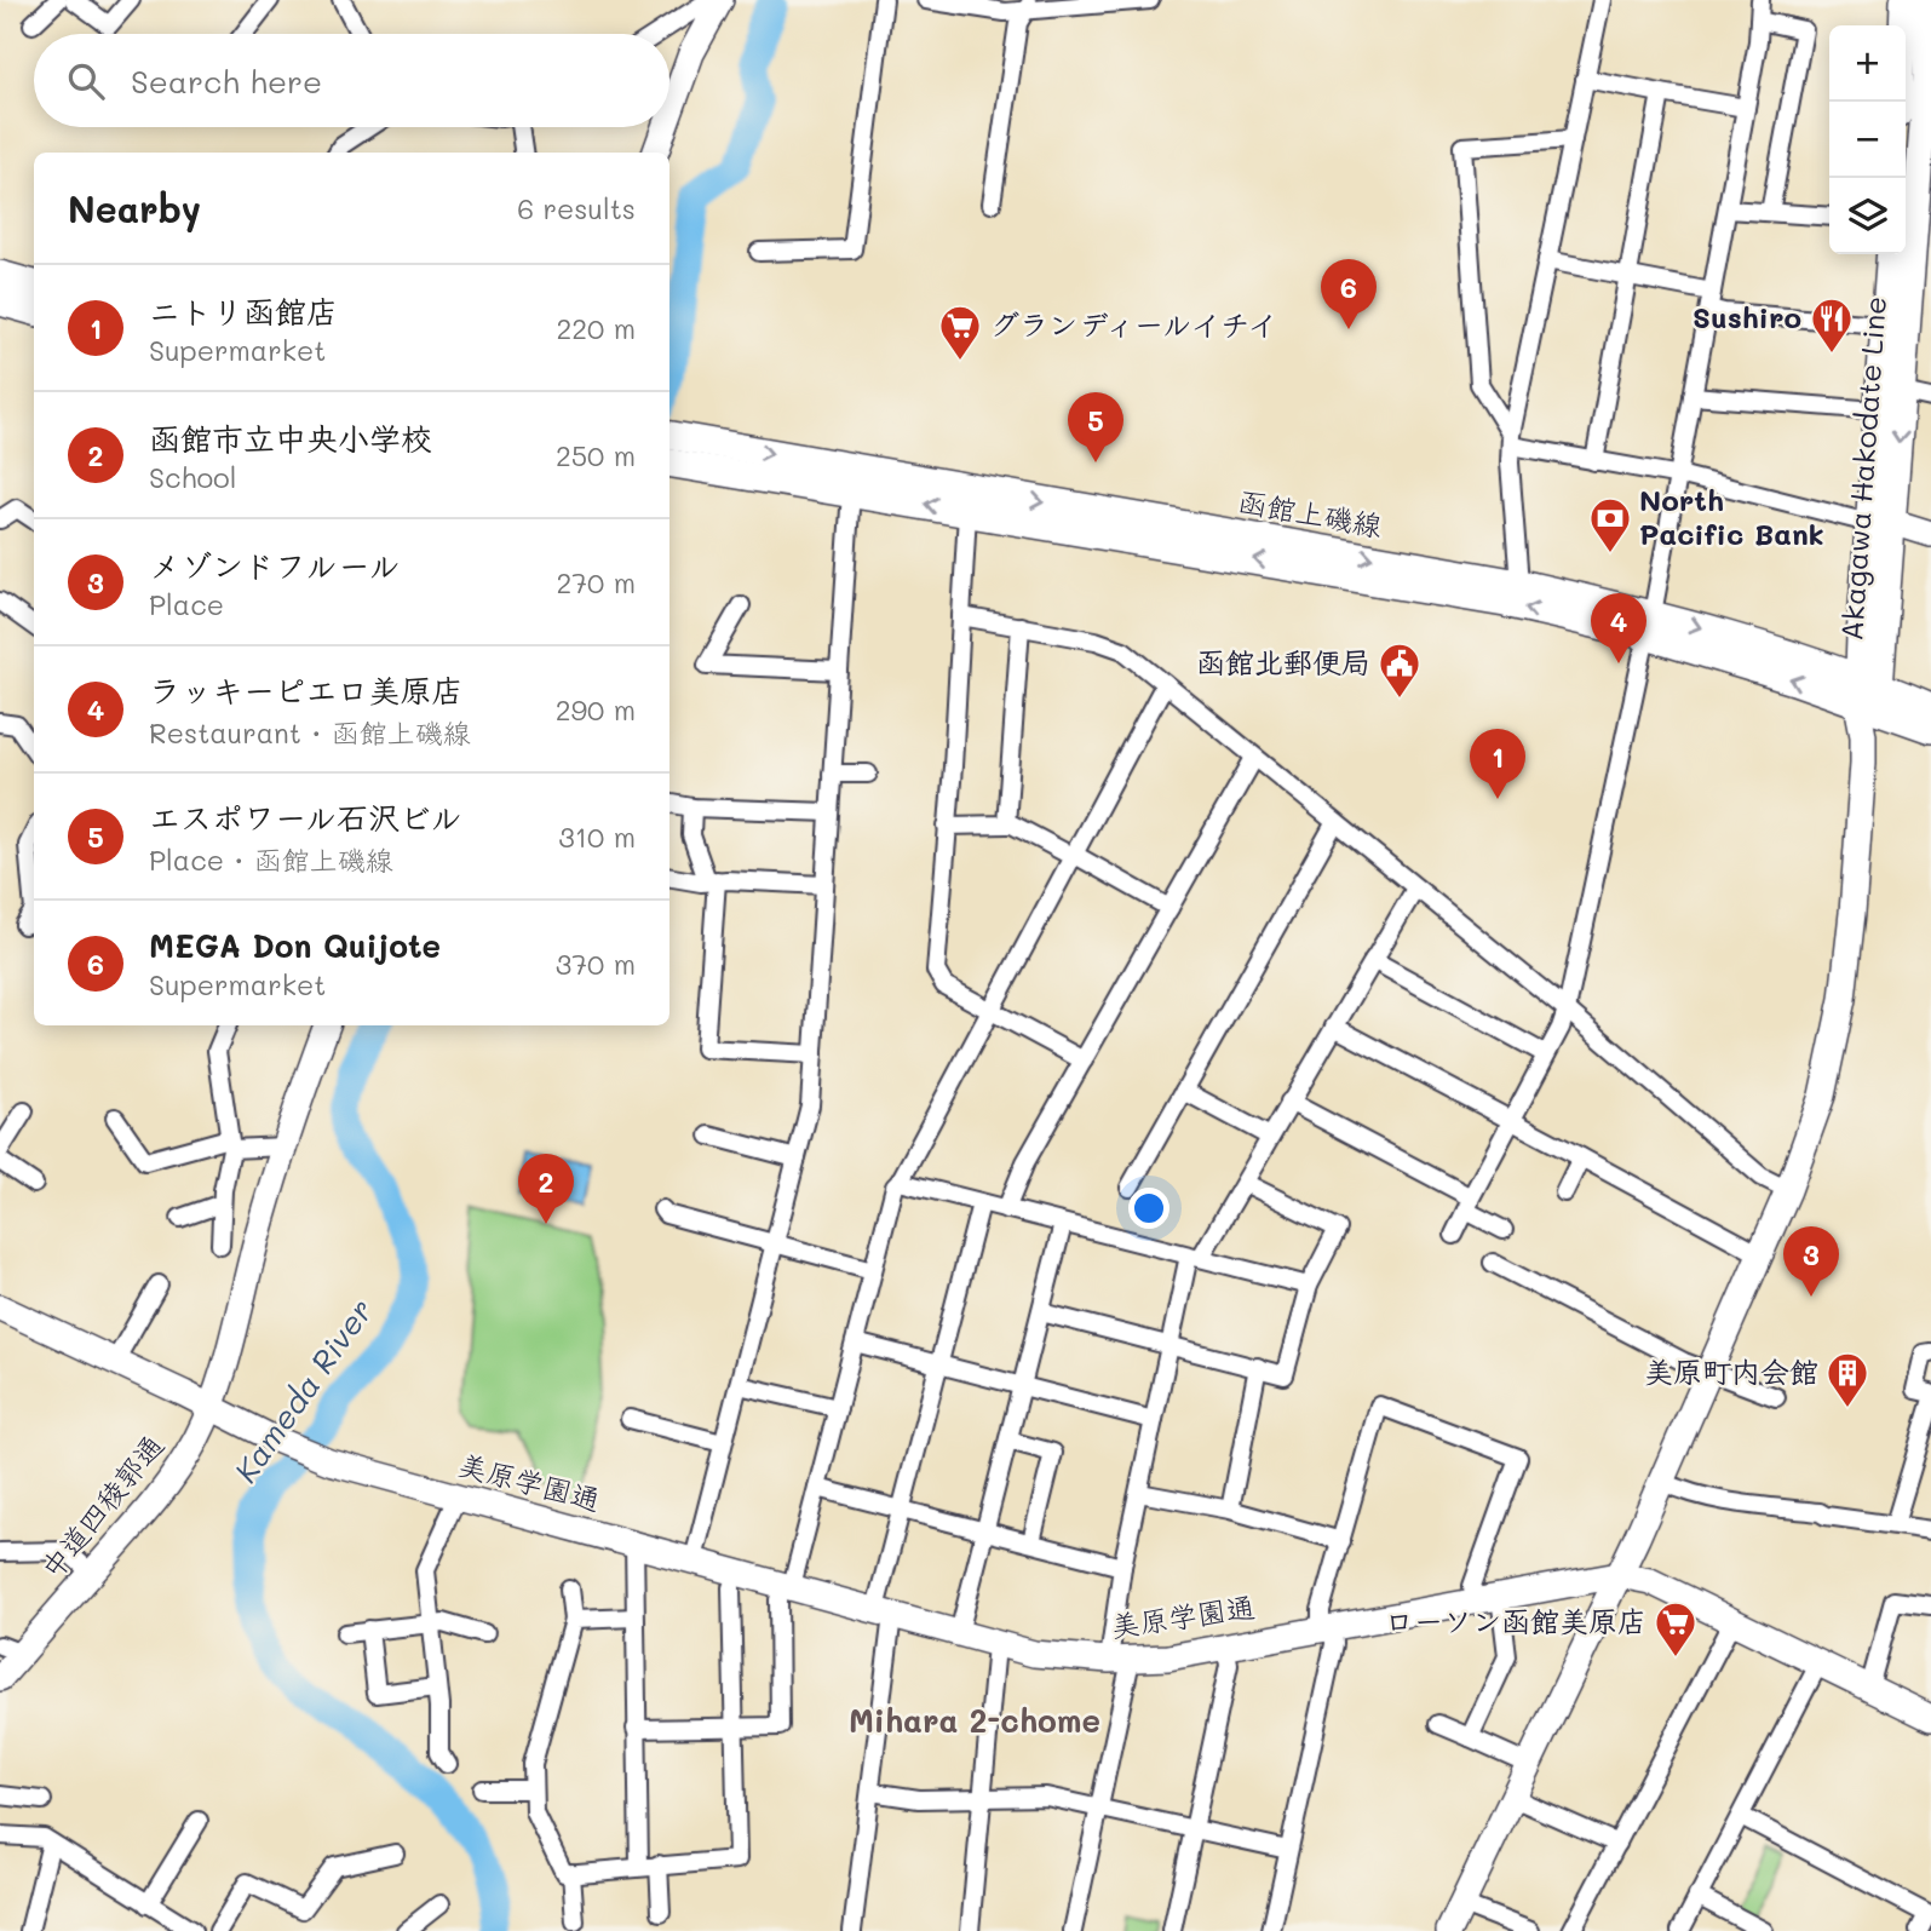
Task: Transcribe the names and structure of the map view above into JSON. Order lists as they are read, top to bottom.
{
  "streets": {
    "main road": ["函館上磯線"],
    "street": ["Akagawa Hakodate Line", "美原学園通", "中道四稜郭通"]
  },
  "crossings": [
    ["Akagawa Hakodate Line", "函館上磯線"],
    ["Akagawa Hakodate Line", "美原学園通"],
    ["美原学園通", "中道四稜郭通"]
  ],
  "districts": ["Mihara 2-chome"],
  "water": ["Kameda River"],
  "places": {
    "restaurant": ["Sushiro"],
    "supermarket": ["グランディールイチイ", "ローソン函館美原店"],
    "bank": ["North Pacific Bank"],
    "public building": ["函館北郵便局"],
    "building": ["美原町内会館"]
  },
  "page": {
    "map_buttons": ["+", "−"],
    "search": "Search here",
    "heading": ["Nearby", "6 results"],
    "pins": [
      "6",
      "5",
      "4",
      "1",
      "2",
      "3"
    ],
    "list": [
      {
        "mark": "1",
        "name": "ニトリ函館店",
        "note": "Supermarket",
        "value": "220 m"
      },
      {
        "mark": "2",
        "name": "函館市立中央小学校",
        "note": "School",
        "value": "250 m"
      },
      {
        "mark": "3",
        "name": "メゾンドフルール",
        "note": "Place",
        "value": "270 m"
      },
      {
        "mark": "4",
        "name": "ラッキーピエロ美原店",
        "note": "Restaurant · 函館上磯線",
        "value": "290 m"
      },
      {
        "mark": "5",
        "name": "エスポワール石沢ビル",
        "note": "Place · 函館上磯線",
        "value": "310 m"
      },
      {
        "mark": "6",
        "name": "MEGA Don Quijote",
        "note": "Supermarket",
        "value": "370 m"
      }
    ]
  }
}
